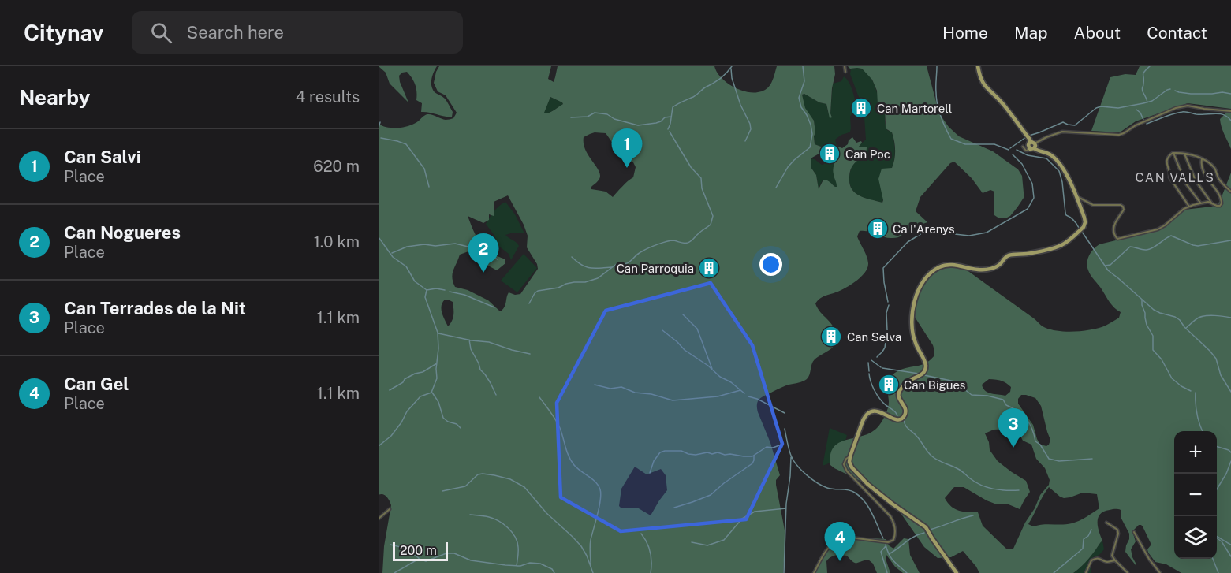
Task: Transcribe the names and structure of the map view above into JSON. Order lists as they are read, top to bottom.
{
  "districts": ["CAN VALLS"],
  "places": {
    "building": [
      "Can Martorell",
      "Can Poc",
      "Ca l'Arenys",
      "Can Parroquia",
      "Can Selva",
      "Can Bigues"
    ]
  },
  "scale_bar": "200 m",
  "page": {
    "header": "Citynav",
    "search": "Search here",
    "nav": [
      "Home",
      "Map",
      "About",
      "Contact"
    ],
    "heading": ["Nearby", "4 results"],
    "list": [
      {
        "mark": "1",
        "name": "Can Salvi",
        "note": "Place",
        "value": "620 m"
      },
      {
        "mark": "2",
        "name": "Can Nogueres",
        "note": "Place",
        "value": "1.0 km"
      },
      {
        "mark": "3",
        "name": "Can Terrades de la Nit",
        "note": "Place",
        "value": "1.1 km"
      },
      {
        "mark": "4",
        "name": "Can Gel",
        "note": "Place",
        "value": "1.1 km"
      }
    ],
    "pins": [
      "1",
      "2",
      "3",
      "4"
    ],
    "map_buttons": ["+", "−"],
    "scale": "200 m"
  }
}
